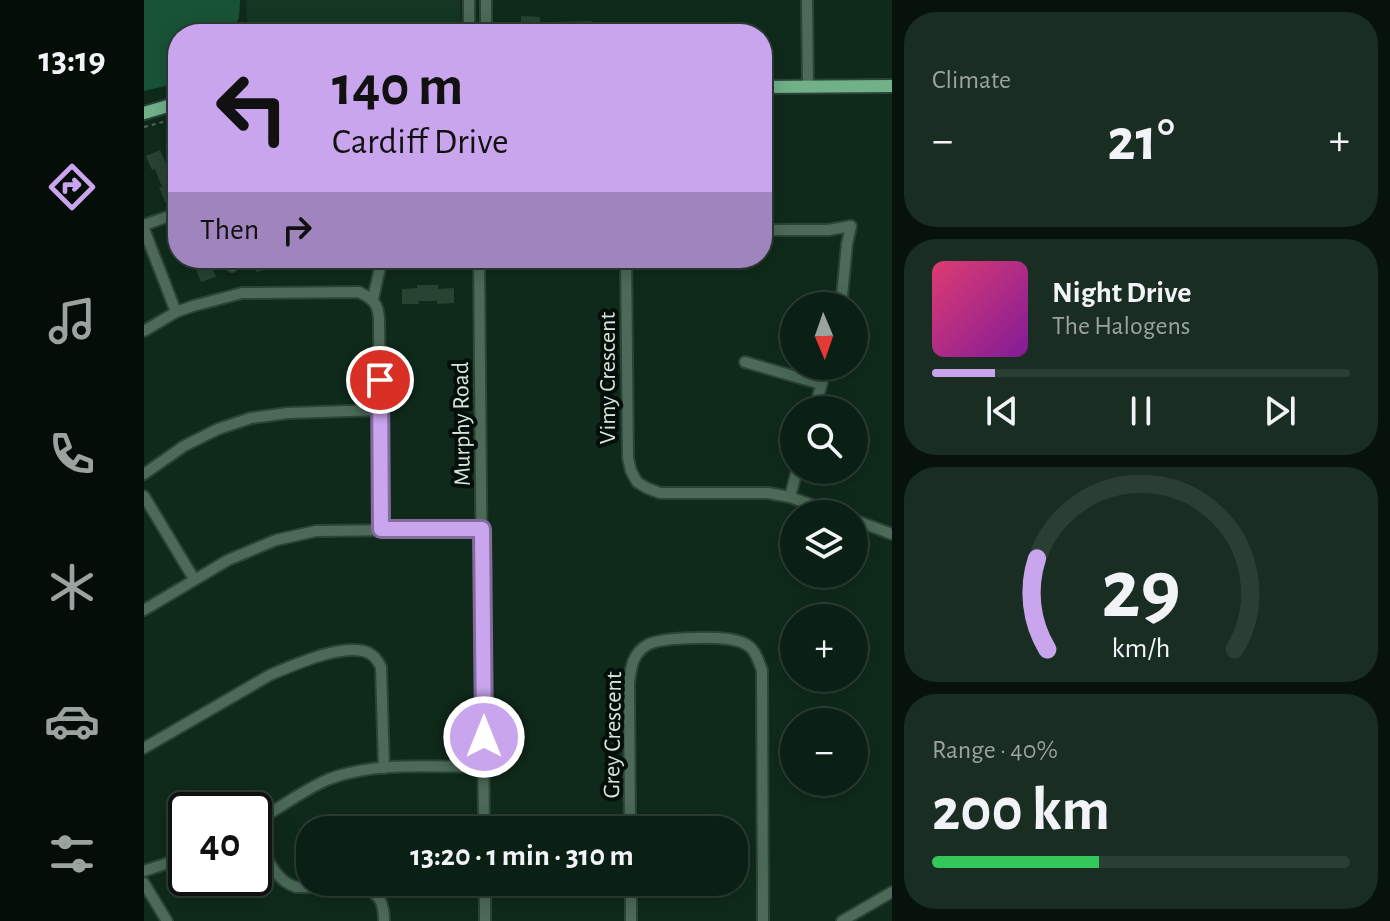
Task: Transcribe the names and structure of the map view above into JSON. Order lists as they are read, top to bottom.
{
  "streets": {
    "street": ["Vimy Crescent", "Murphy Road", "Grey Crescent"]
  },
  "north": "bottom",
  "page": {
    "tabs": "13:19",
    "tile": [
      "Climate",
      ["Range · 40%", "200 km"]
    ],
    "turn": ["140 m", "Cardiff Drive"],
    "heat": ["−", "21°", "+"],
    "then": "Then",
    "song": ["Night Drive", "The Halogens"],
    "map_buttons": ["+", "−"],
    "limit": "40",
    "trip": "13:20 · 1 min · 310 m",
    "gauge": ["29", "km/h"]
  }
}
